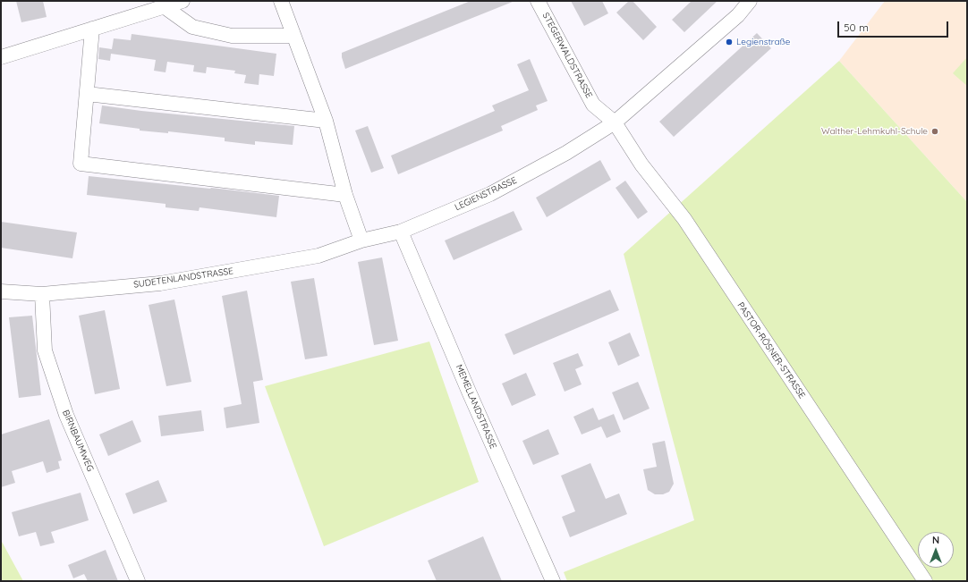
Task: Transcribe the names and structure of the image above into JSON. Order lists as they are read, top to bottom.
{
  "streets": {
    "street": [
      "STEGERWALDSTRASSE",
      "LEGIENSTRASSE",
      "SUDETENLANDSTRASSE",
      "PASTOR-RÖSNER-STRASSE",
      "MEMELLANDSTRASSE",
      "BIRNBAUMWEG"
    ]
  },
  "crossings": [
    ["STEGERWALDSTRASSE", "LEGIENSTRASSE"],
    ["STEGERWALDSTRASSE", "PASTOR-RÖSNER-STRASSE"],
    ["LEGIENSTRASSE", "SUDETENLANDSTRASSE"],
    ["LEGIENSTRASSE", "PASTOR-RÖSNER-STRASSE"],
    ["LEGIENSTRASSE", "MEMELLANDSTRASSE"],
    ["SUDETENLANDSTRASSE", "MEMELLANDSTRASSE"],
    ["SUDETENLANDSTRASSE", "BIRNBAUMWEG"]
  ],
  "places": ["Legienstraße", "Walther-Lehmkuhl-Schule"],
  "scale_bar": "50 m",
  "north": "top"
}
